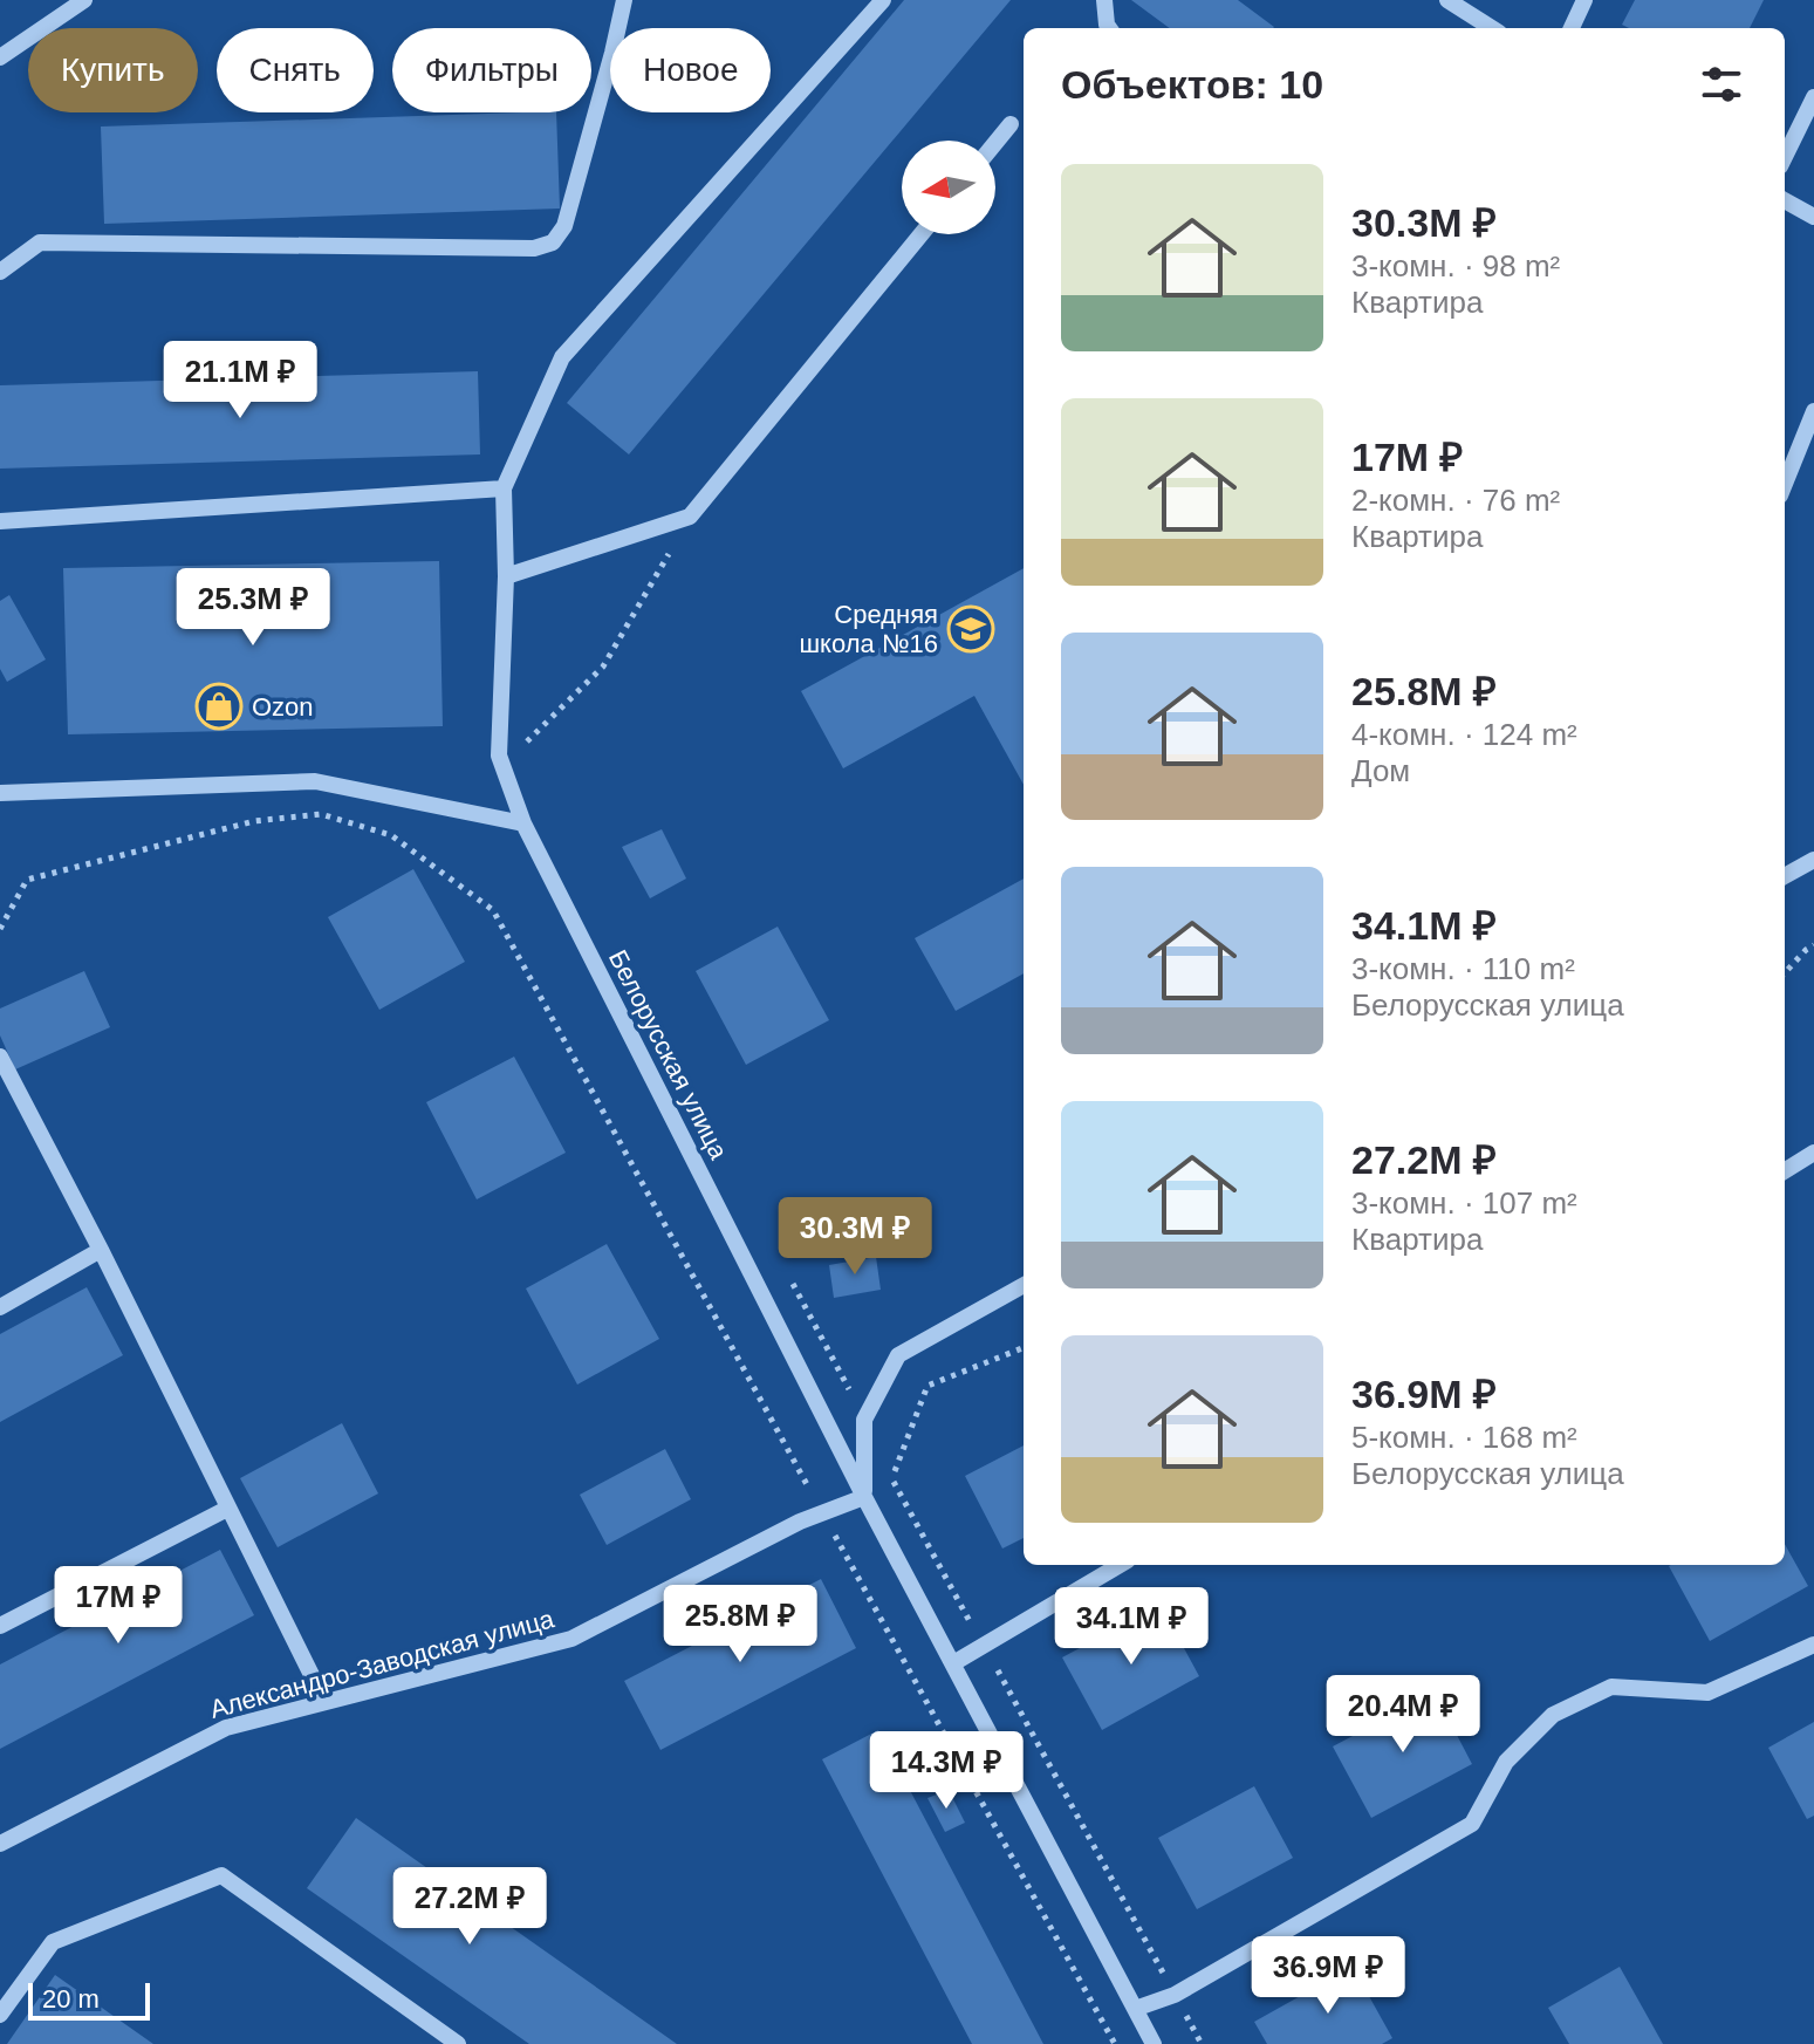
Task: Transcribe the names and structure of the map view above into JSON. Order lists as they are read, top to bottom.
{
  "streets": {
    "street": ["Белорусская улица", "Александро-Заводская улица"]
  },
  "crossings": [
    ["Белорусская улица", "Александро-Заводская улица"]
  ],
  "places": {
    "school or university": ["Средняя школа №16"],
    "shop": ["Ozon"]
  },
  "scale_bar": "20 m",
  "north": "left",
  "page": {
    "chip": [
      "Купить",
      "Снять",
      "Фильтры",
      "Новое"
    ],
    "heading": "Объектов: 10",
    "list": [
      {
        "name": "30.3M ₽",
        "note": "3-комн. · 98 m² · Квартира"
      },
      {
        "name": "17M ₽",
        "note": "2-комн. · 76 m² · Квартира"
      },
      {
        "name": "25.8M ₽",
        "note": "4-комн. · 124 m² · Дом"
      },
      {
        "name": "34.1M ₽",
        "note": "3-комн. · 110 m² · Белорусская улица"
      },
      {
        "name": "27.2M ₽",
        "note": "3-комн. · 107 m² · Квартира"
      },
      {
        "name": "36.9M ₽",
        "note": "5-комн. · 168 m² · Белорусская улица"
      }
    ],
    "price": [
      "21.1M ₽",
      "25.3M ₽",
      "30.3M ₽",
      "17M ₽",
      "25.8M ₽",
      "34.1M ₽",
      "20.4M ₽",
      "14.3M ₽",
      "27.2M ₽",
      "36.9M ₽"
    ],
    "scale": "20 m"
  }
}
